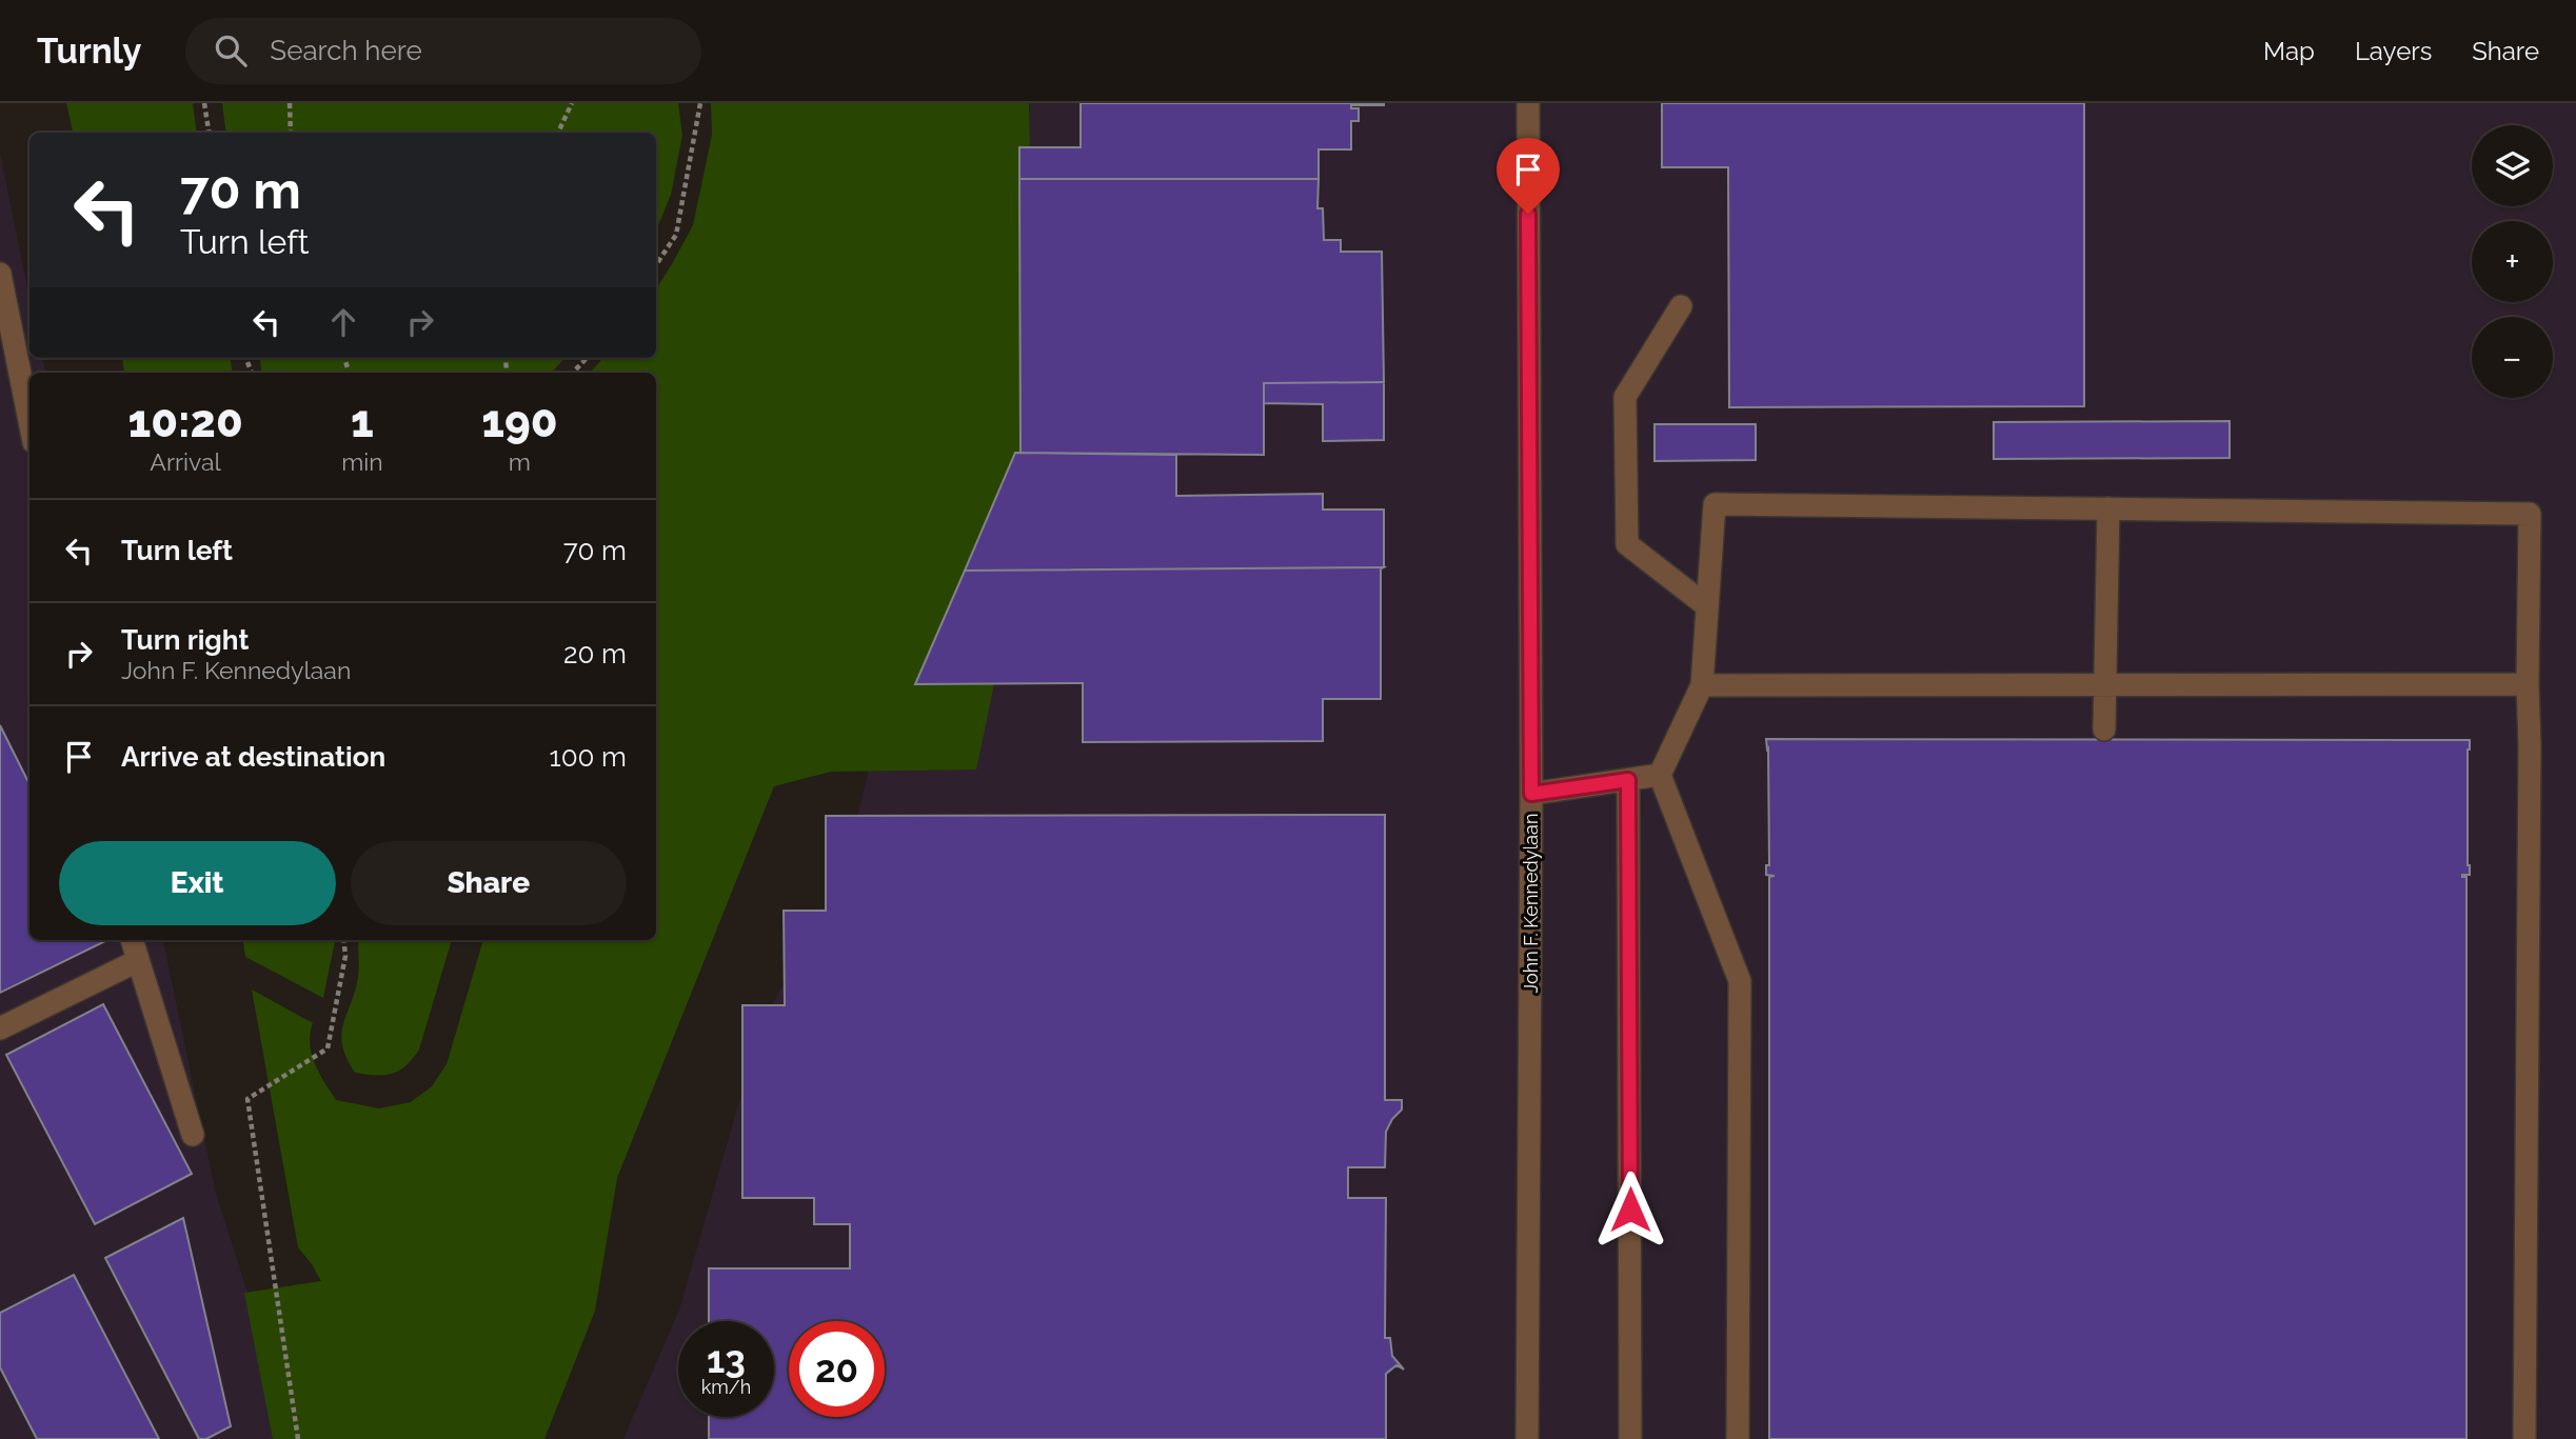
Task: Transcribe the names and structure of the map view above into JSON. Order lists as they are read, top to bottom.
{
  "streets": {
    "street": ["John F. Kennedylaan"]
  },
  "page": {
    "header": "Turnly",
    "search": "Search here",
    "nav": ["Map", "Layers", "Share"],
    "map_buttons": ["+", "−"],
    "turn": ["70 m", "Turn left"],
    "eta": [
      "10:20",
      "Arrival",
      "1",
      "min",
      "190",
      "m"
    ],
    "list": [
      {
        "name": "Turn left",
        "value": "70 m"
      },
      {
        "name": "Turn right",
        "note": "John F. Kennedylaan",
        "value": "20 m"
      },
      {
        "name": "Arrive at destination",
        "value": "100 m"
      }
    ],
    "buttons": ["Exit", "Share"],
    "speed": "13 km/h",
    "limit": "20"
  }
}
